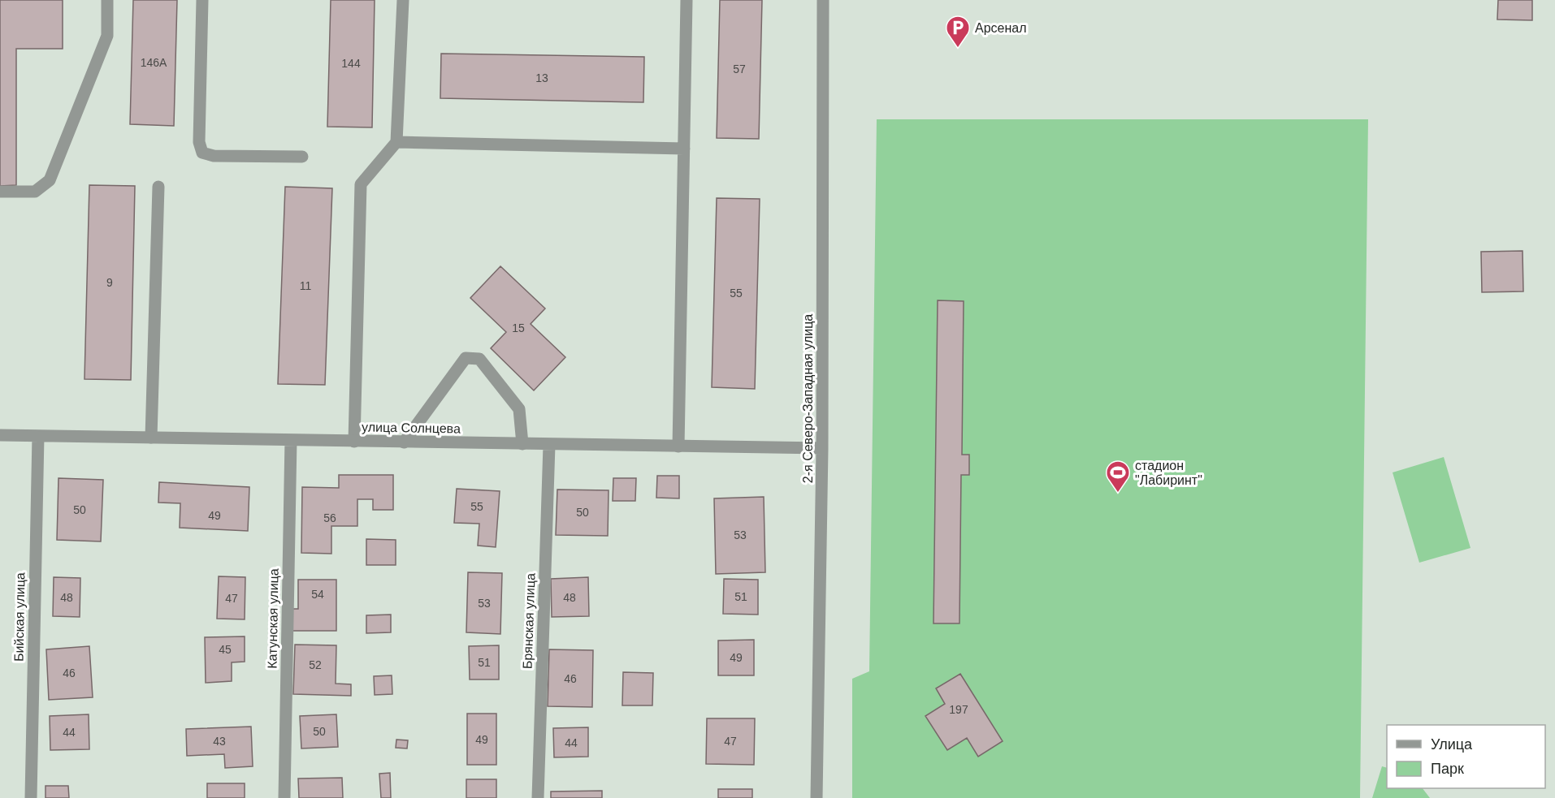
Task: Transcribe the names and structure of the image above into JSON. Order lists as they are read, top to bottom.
{
  "streets": {
    "street": [
      "2-я Северо-Западная улица",
      "улица Солнцева",
      "Бийская улица",
      "Катунская улица",
      "Брянская улица"
    ]
  },
  "crossings": [
    ["2-я Северо-Западная улица", "улица Солнцева"],
    ["улица Солнцева", "Бийская улица"],
    ["улица Солнцева", "Катунская улица"],
    ["улица Солнцева", "Брянская улица"]
  ],
  "places": {
    "parking": ["Арсенал"],
    "sports": ["стадион \"Лабиринт\""]
  },
  "house_numbers": [
    "146А",
    "144",
    "57",
    "13",
    "9",
    "11",
    "55",
    "15",
    "55",
    "50",
    "50",
    "49",
    "56",
    "53",
    "54",
    "51",
    "48",
    "48",
    "47",
    "53",
    "45",
    "49",
    "51",
    "52",
    "46",
    "46",
    "197",
    "50",
    "44",
    "49",
    "43",
    "47",
    "44"
  ],
  "legend": ["Улица", "Парк"]
}
